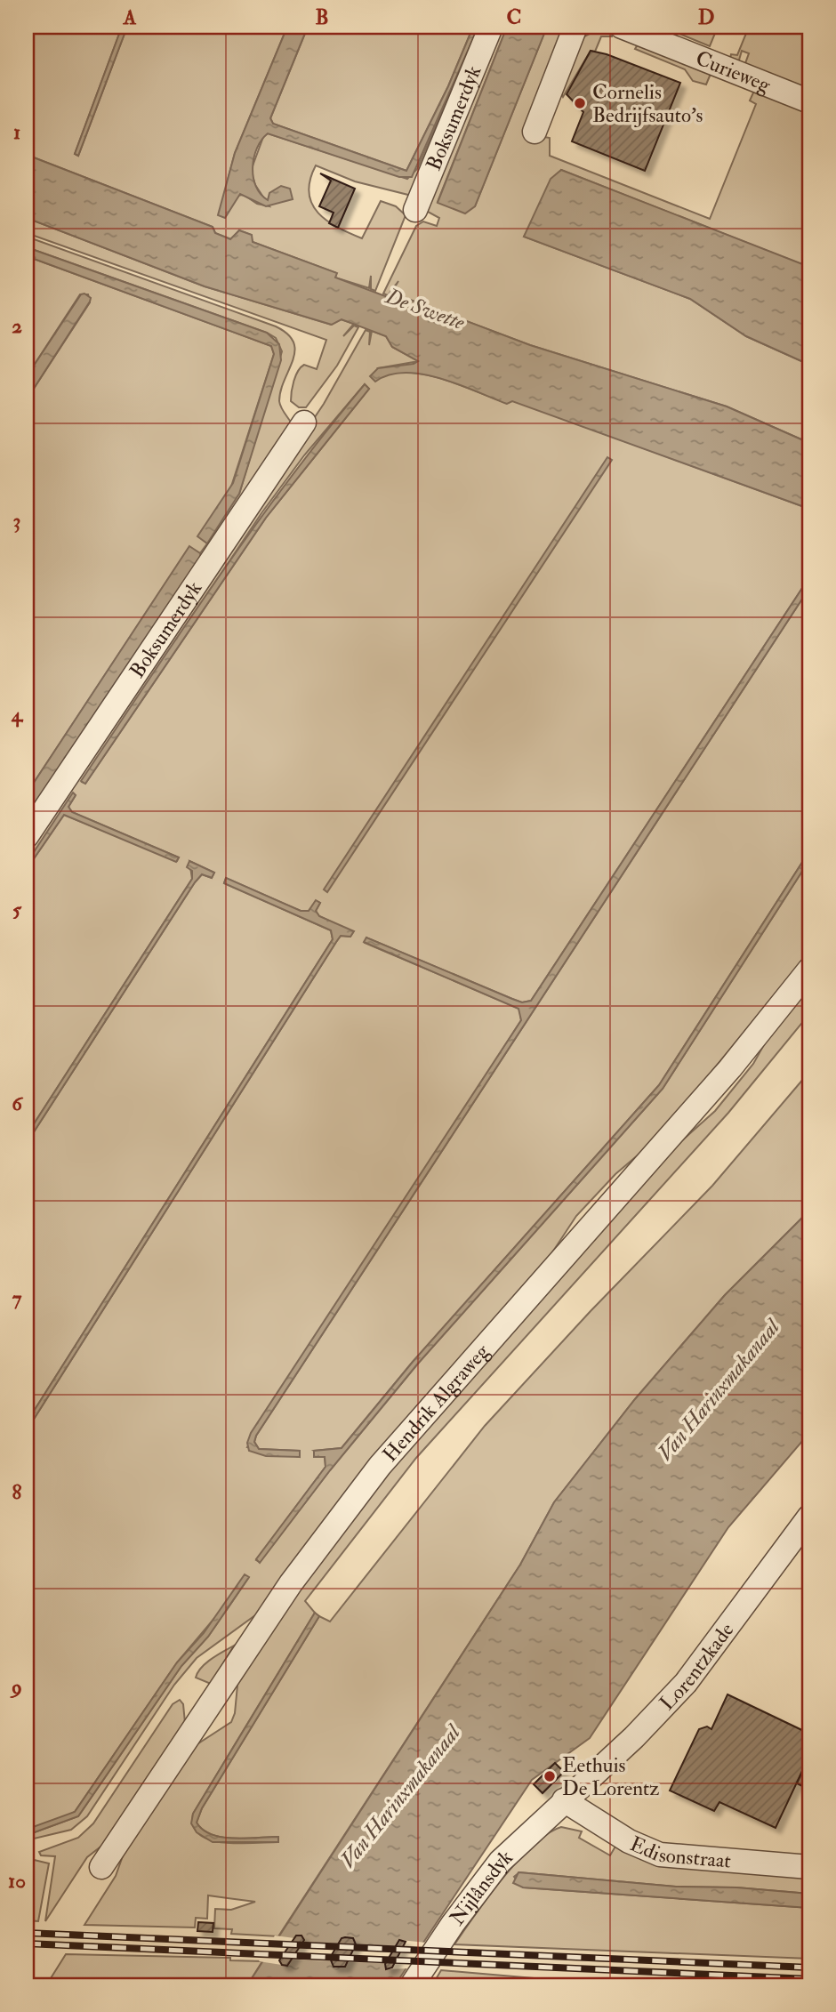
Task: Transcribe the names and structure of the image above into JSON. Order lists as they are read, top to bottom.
{
  "streets": {
    "street": [
      "Curieweg",
      "Boksumerdyk",
      "Hendrik Algraweg",
      "Lorentzkade",
      "Edisonstraat",
      "Nijlânsdyk"
    ]
  },
  "crossings": [
    ["Lorentzkade", "Edisonstraat"],
    ["Lorentzkade", "Nijlânsdyk"],
    ["Edisonstraat", "Nijlânsdyk"]
  ],
  "water": ["De Swette", "Van Harinxmakanaal"],
  "places": ["Cornelis Bedrijfsauto's", "Eethuis De Lorentz"],
  "grid": {
    "columns": [
      "A",
      "B",
      "C",
      "D"
    ],
    "rows": [
      "1",
      "2",
      "3",
      "4",
      "5",
      "6",
      "7",
      "8",
      "9",
      "10"
    ]
  }
}
